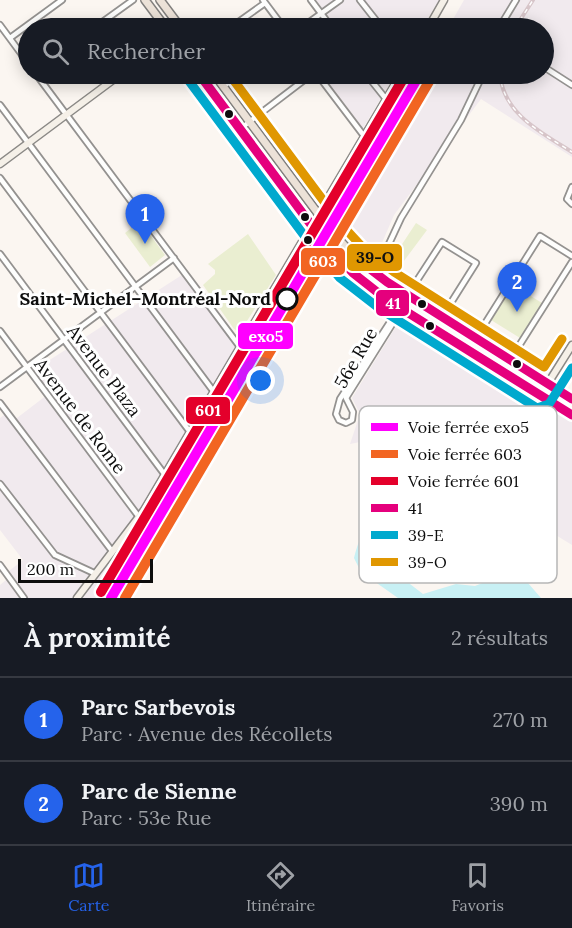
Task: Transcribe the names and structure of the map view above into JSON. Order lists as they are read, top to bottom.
{
  "streets": {
    "street": ["56e Rue", "Avenue Plaza", "Avenue de Rome"]
  },
  "places": ["Saint-Michel–Montréal-Nord"],
  "lines": [
    "rail line exo5",
    "rail line 603",
    "rail line 601",
    "transit line 41",
    "transit line 39-E",
    "transit line 39-O"
  ],
  "legend": [
    "Voie ferrée exo5",
    "Voie ferrée 603",
    "Voie ferrée 601",
    "41",
    "39-E",
    "39-O"
  ],
  "scale_bar": "200 m",
  "page": {
    "search": "Rechercher",
    "pins": ["1", "2"],
    "scale": "200 m",
    "heading": ["À proximité", "2 résultats"],
    "list": [
      {
        "mark": "1",
        "name": "Parc Sarbevois",
        "note": "Parc · Avenue des Récollets",
        "value": "270 m"
      },
      {
        "mark": "2",
        "name": "Parc de Sienne",
        "note": "Parc · 53e Rue",
        "value": "390 m"
      }
    ],
    "nav": ["Carte", "Itinéraire", "Favoris"]
  }
}
